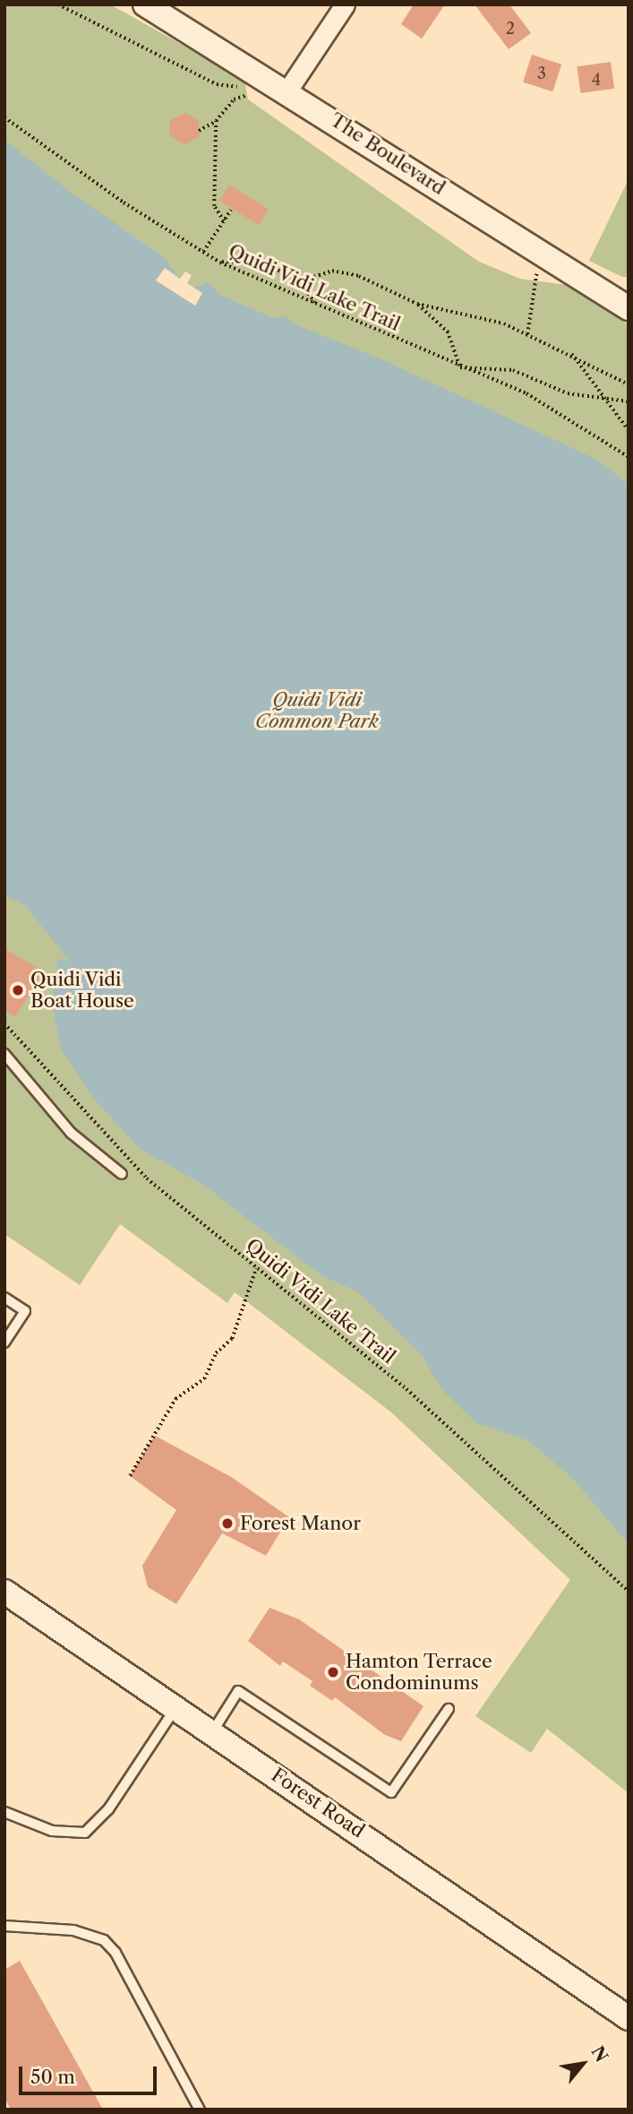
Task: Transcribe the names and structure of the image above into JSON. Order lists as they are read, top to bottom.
{
  "streets": {
    "street": ["The Boulevard", "Forest Road"],
    "path": ["Quidi Vidi Lake Trail"]
  },
  "parks": ["Quidi Vidi Common Park"],
  "places": ["Quidi Vidi Boat House", "Forest Manor", "Hamton Terrace Condominums"],
  "house_numbers": ["2", "3", "4"],
  "scale_bar": "50 m",
  "north": "top right"
}
